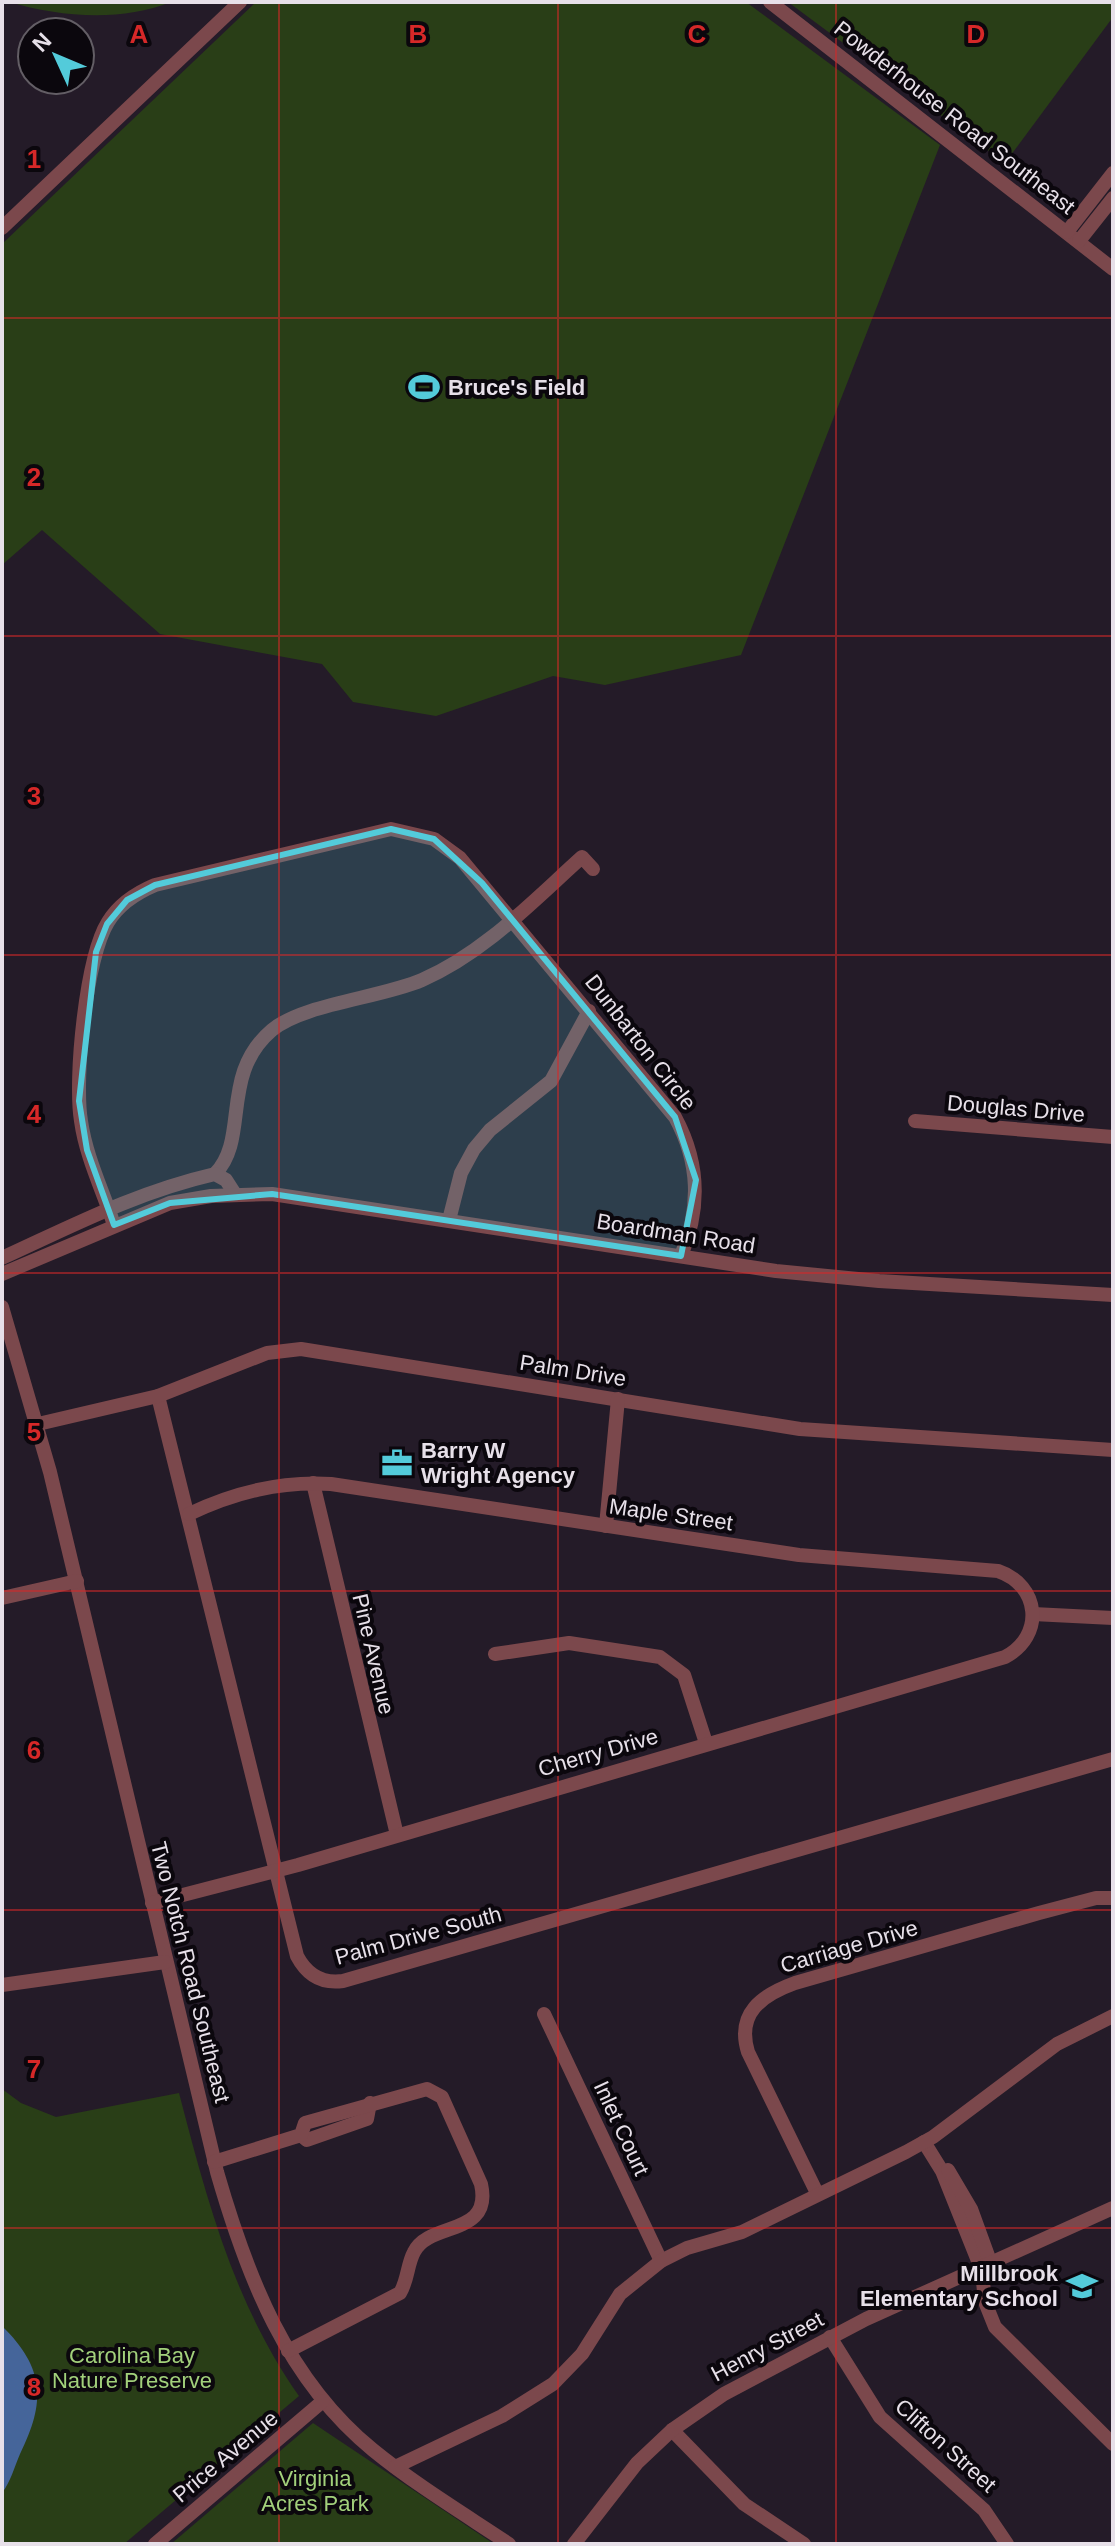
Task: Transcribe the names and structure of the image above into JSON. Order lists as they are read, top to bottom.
{
  "streets": {
    "street": [
      "Powderhouse Road Southeast",
      "Dunbarton Circle",
      "Douglas Drive",
      "Boardman Road",
      "Palm Drive",
      "Maple Street",
      "Pine Avenue",
      "Cherry Drive",
      "Palm Drive South",
      "Carriage Drive",
      "Two Notch Road Southeast",
      "Inlet Court",
      "Henry Street",
      "Clifton Street",
      "Price Avenue"
    ]
  },
  "crossings": [
    ["Dunbarton Circle", "Boardman Road"],
    ["Palm Drive", "Palm Drive South"],
    ["Palm Drive", "Two Notch Road Southeast"],
    ["Maple Street", "Pine Avenue"],
    ["Maple Street", "Cherry Drive"],
    ["Maple Street", "Palm Drive South"],
    ["Pine Avenue", "Cherry Drive"],
    ["Cherry Drive", "Palm Drive South"],
    ["Cherry Drive", "Two Notch Road Southeast"],
    ["Two Notch Road Southeast", "Price Avenue"],
    ["Henry Street", "Clifton Street"]
  ],
  "parks": ["Carolina Bay Nature Preserve", "Virginia Acres Park"],
  "places": {
    "sports": ["Bruce's Field"],
    "office": ["Barry W Wright Agency"],
    "school or university": ["Millbrook Elementary School"]
  },
  "north": "top left",
  "grid": {
    "columns": [
      "A",
      "B",
      "C",
      "D"
    ],
    "rows": [
      "1",
      "2",
      "3",
      "4",
      "5",
      "6",
      "7",
      "8"
    ]
  }
}
